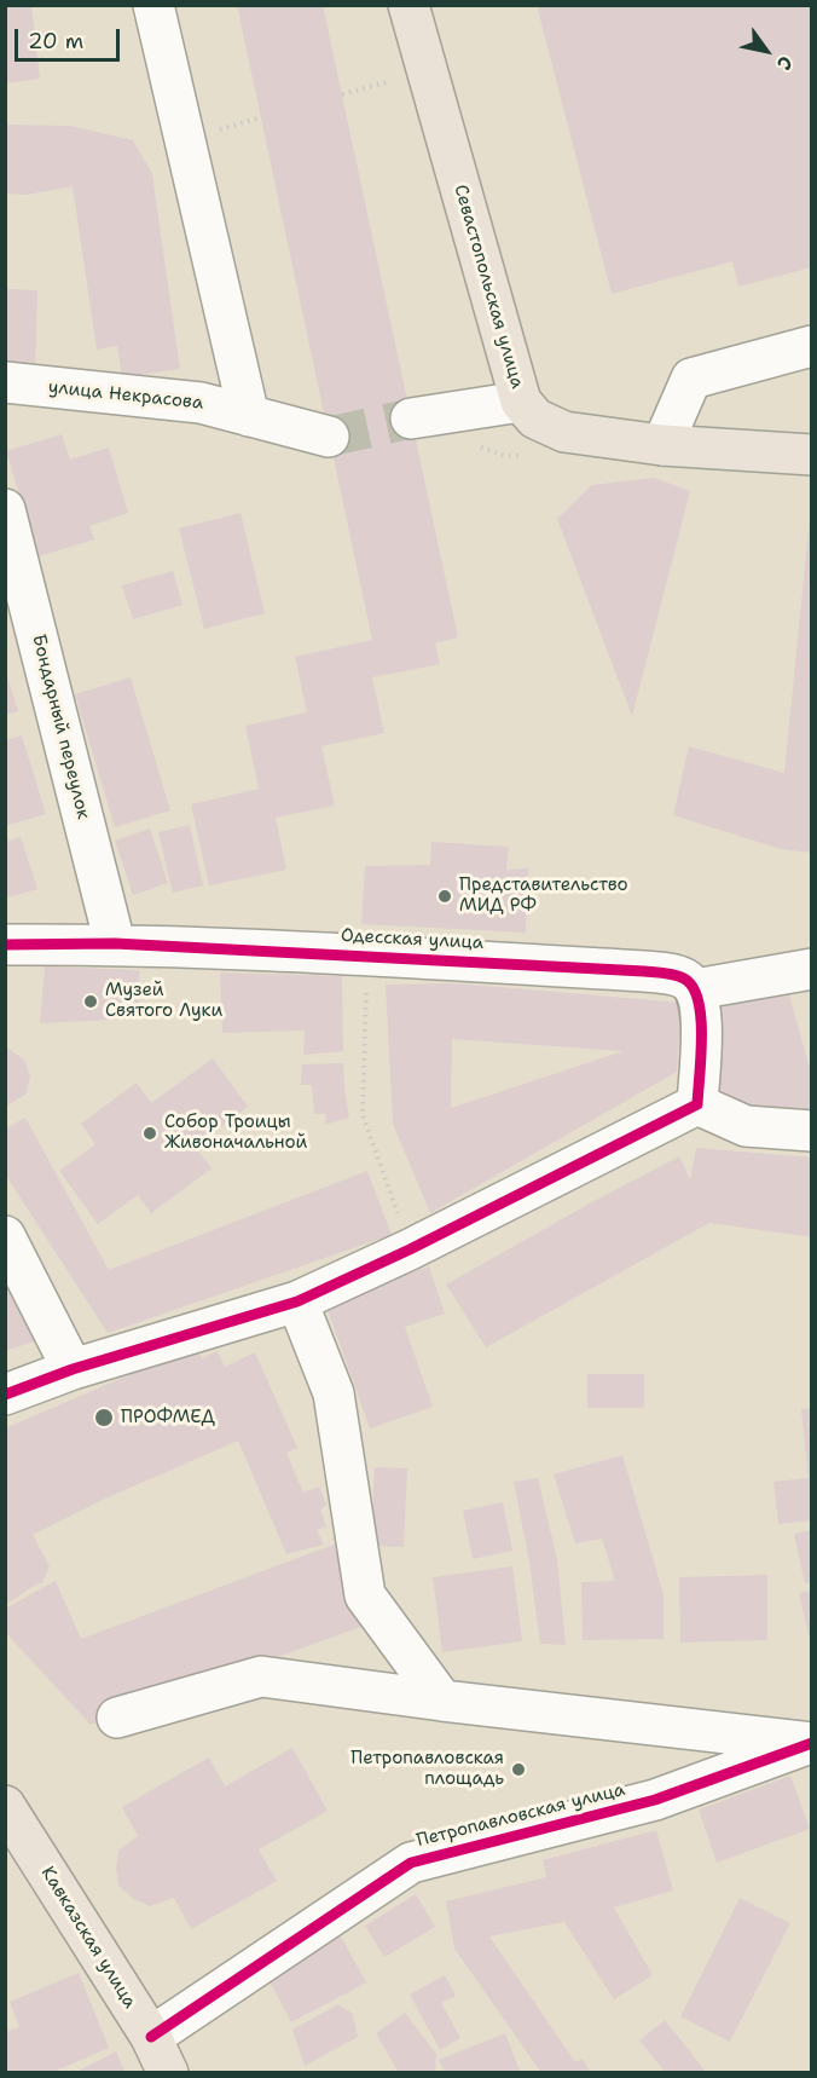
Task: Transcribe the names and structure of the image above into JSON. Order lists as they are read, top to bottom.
{
  "streets": {
    "main road": ["Севастопольская улица", "Кавказская улица"],
    "street": [
      "улица Некрасова",
      "Бондарный переулок",
      "Одесская улица",
      "Петропавловская улица"
    ]
  },
  "crossings": [
    ["Бондарный переулок", "Одесская улица"],
    ["Петропавловская улица", "Кавказская улица"]
  ],
  "places": [
    "Представительство МИД РФ",
    "Музей Святого Луки",
    "Собор Троицы Живоначальной",
    "ПРОФМЕД",
    "Петропавловская площадь"
  ],
  "scale_bar": "20 m",
  "north": "bottom right"
}
